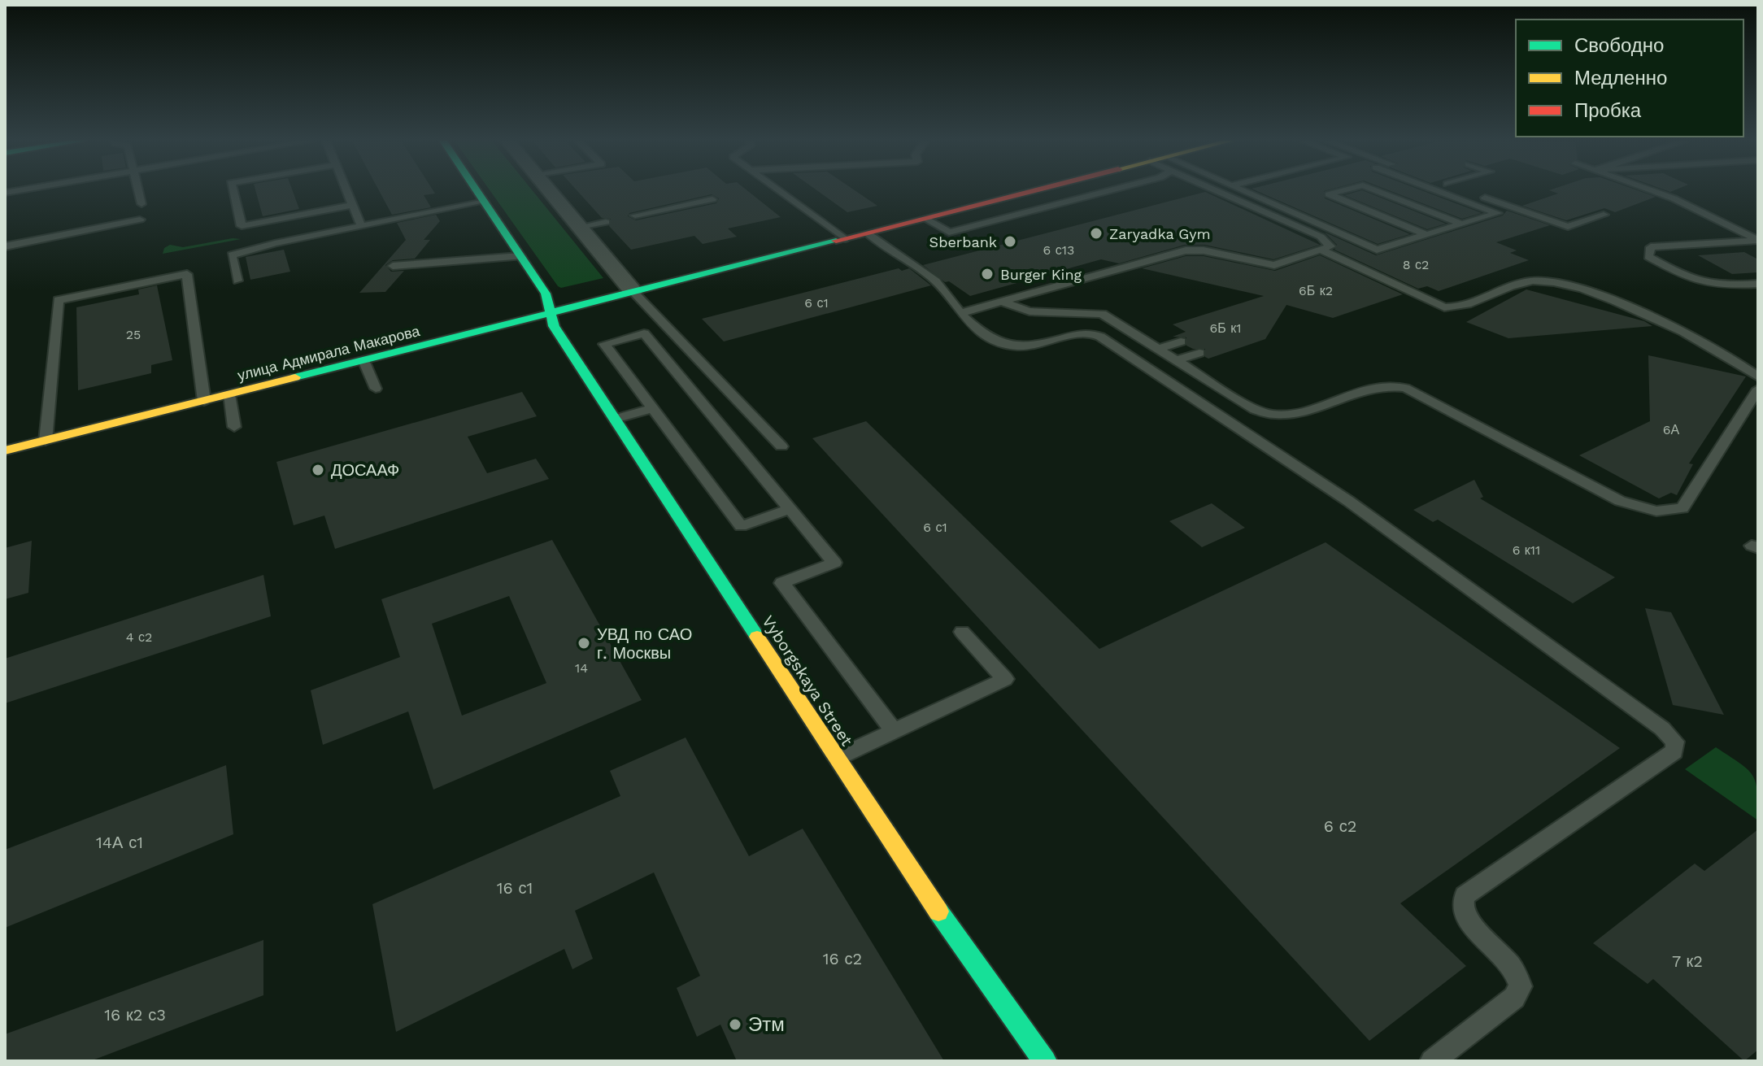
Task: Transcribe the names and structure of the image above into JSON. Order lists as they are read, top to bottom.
{
  "streets": {
    "street": ["улица Адмирала Макарова", "Vyborgskaya Street"]
  },
  "crossings": [
    ["улица Адмирала Макарова", "Vyborgskaya Street"]
  ],
  "places": [
    "Zaryadka Gym",
    "Sberbank",
    "Burger King",
    "ДОСААФ",
    "УВД по САО г. Москвы",
    "Этм"
  ],
  "house_numbers": [
    "6 с13",
    "8 с2",
    "6Б к2",
    "6 с1",
    "6Б к1",
    "25",
    "6А",
    "6 с1",
    "6 к11",
    "4 с2",
    "14",
    "6 с2",
    "14А с1",
    "16 с1",
    "16 с2",
    "7 к2",
    "16 к2 с3"
  ],
  "legend": ["Свободно", "Медленно", "Пробка"]
}
